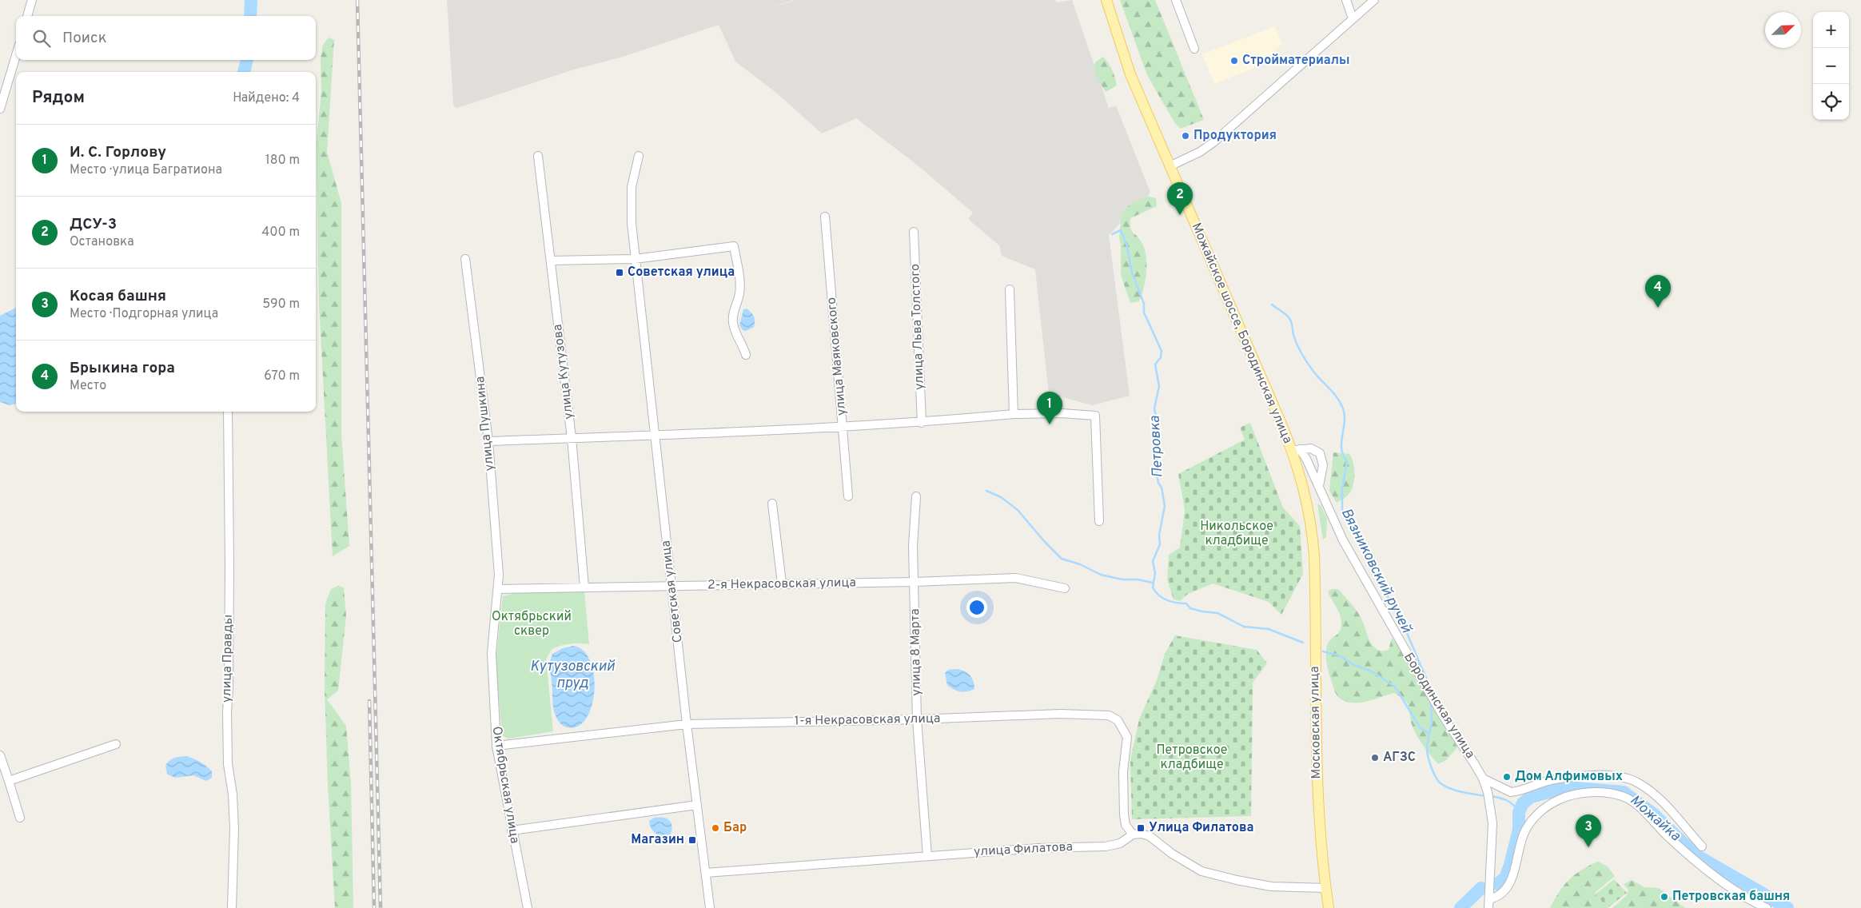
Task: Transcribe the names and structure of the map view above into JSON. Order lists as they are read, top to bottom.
{
  "streets": {
    "main road": ["Можайское шоссе, Бородинская улица", "Московская улица"],
    "street": [
      "улица Льва Толстого",
      "улица Маяковского",
      "улица Кутузова",
      "улица Пушкина",
      "2-я Некрасовская улица",
      "Советская улица",
      "улица 8 Марта",
      "улица Правды",
      "Бородинская улица",
      "1-я Некрасовская улица",
      "Октябрьская улица",
      "улица Филатова"
    ]
  },
  "crossings": [
    ["Можайское шоссе, Бородинская улица", "Бородинская улица"],
    ["Можайское шоссе, Бородинская улица", "Московская улица"],
    ["улица Кутузова", "2-я Некрасовская улица"],
    ["улица Пушкина", "2-я Некрасовская улица"],
    ["улица Пушкина", "Октябрьская улица"],
    ["2-я Некрасовская улица", "Советская улица"],
    ["2-я Некрасовская улица", "улица 8 Марта"],
    ["2-я Некрасовская улица", "Октябрьская улица"],
    ["Советская улица", "1-я Некрасовская улица"],
    ["Советская улица", "улица Филатова"],
    ["улица 8 Марта", "1-я Некрасовская улица"],
    ["улица 8 Марта", "улица Филатова"],
    ["1-я Некрасовская улица", "Октябрьская улица"],
    ["1-я Некрасовская улица", "улица Филатова"]
  ],
  "water": [
    "Петровка",
    "Вязниковский ручей",
    "Кутузовский пруд",
    "Можайка"
  ],
  "parks": ["Никольское кладбище", "Октябрьский сквер", "Петровское кладбище"],
  "places": {
    "other": [
      "Стройматериалы",
      "Продуктория",
      "АГЗС",
      "Дом Алфимовых",
      "Бар",
      "Петровская башня"
    ],
    "transit": ["Советская улица", "Улица Филатова", "Магазин"]
  },
  "north": "top right",
  "page": {
    "map_buttons": ["+", "−"],
    "search": "Поиск",
    "heading": ["Рядом", "Найдено: 4"],
    "list": [
      {
        "mark": "1",
        "name": "И. С. Горлову",
        "note": "Место · улица Багратиона",
        "value": "180 m"
      },
      {
        "mark": "2",
        "name": "ДСУ-3",
        "note": "Остановка",
        "value": "400 m"
      },
      {
        "mark": "3",
        "name": "Косая башня",
        "note": "Место · Подгорная улица",
        "value": "590 m"
      },
      {
        "mark": "4",
        "name": "Брыкина гора",
        "note": "Место",
        "value": "670 m"
      }
    ],
    "pins": [
      "2",
      "4",
      "1",
      "3"
    ]
  }
}
